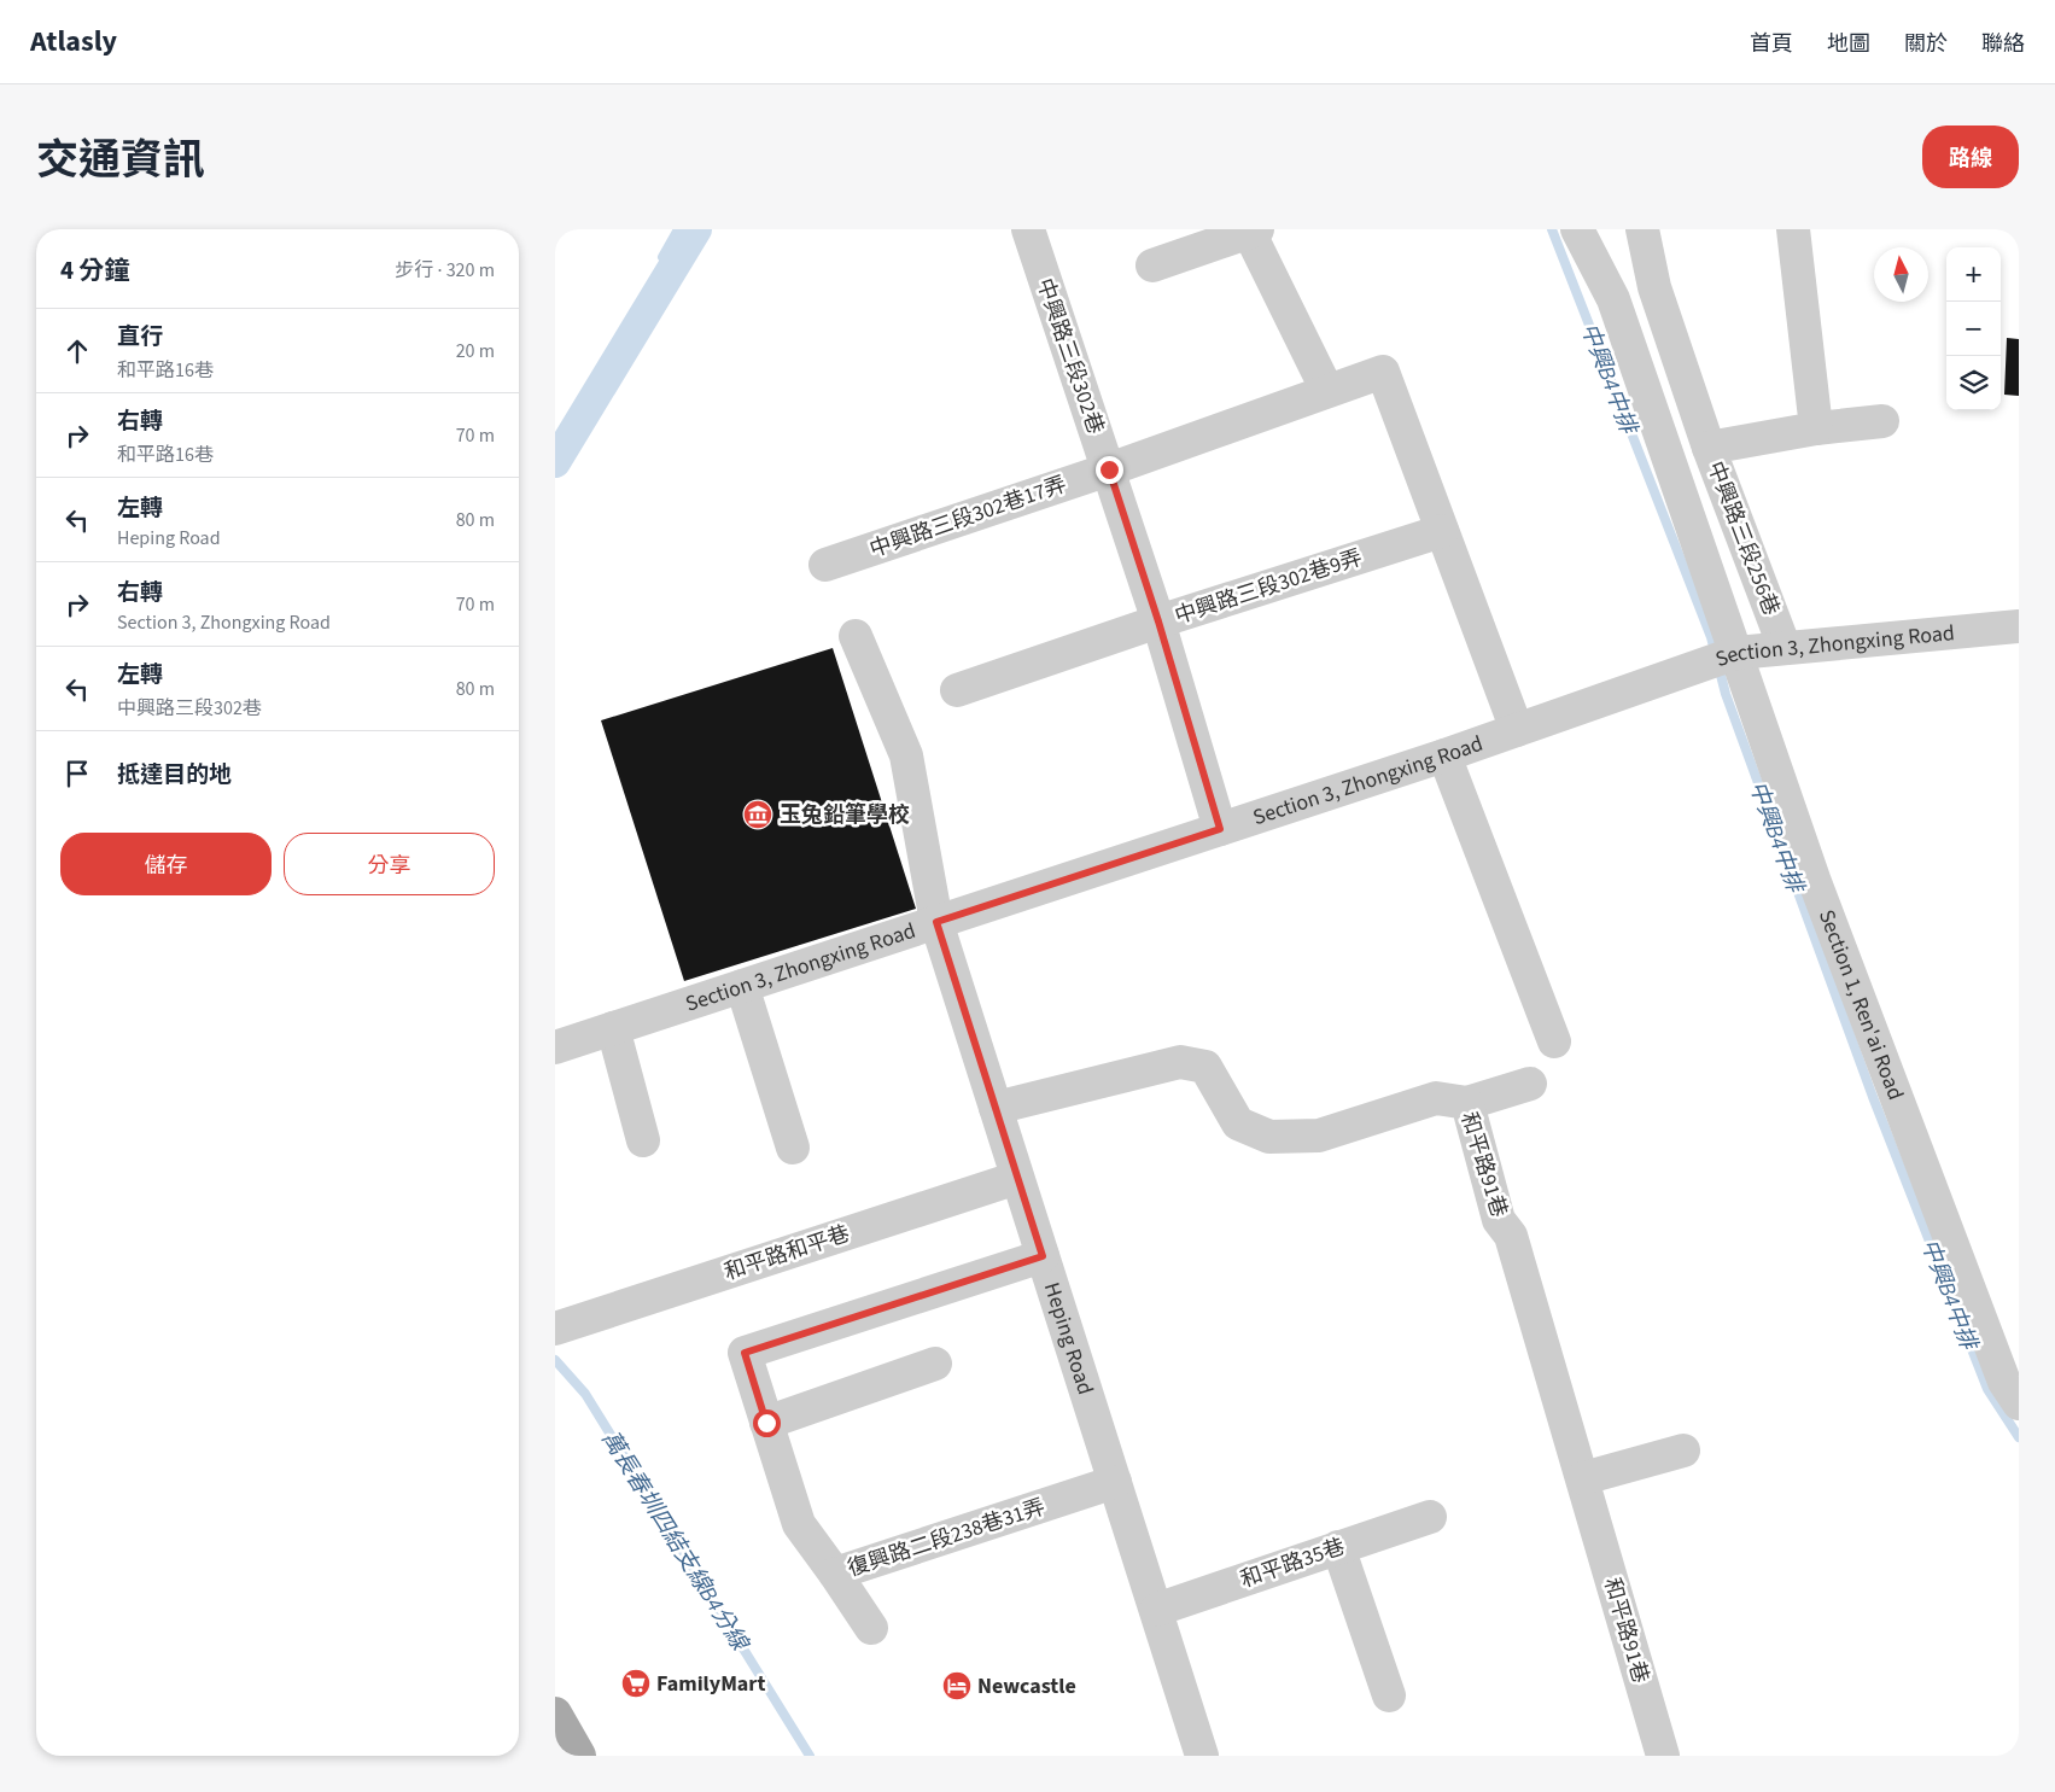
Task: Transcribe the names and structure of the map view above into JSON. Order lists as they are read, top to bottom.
{
  "streets": {
    "street": [
      "中興路三段302巷",
      "中興路三段302巷17弄",
      "中興路三段256巷",
      "中興路三段302巷9弄",
      "Section 3, Zhongxing Road",
      "Section 1, Ren'ai Road",
      "和平路91巷",
      "和平路和平巷",
      "Heping Road",
      "復興路二段238巷31弄",
      "和平路35巷"
    ]
  },
  "crossings": [
    ["中興路三段302巷", "中興路三段302巷17弄"],
    ["中興路三段302巷", "中興路三段302巷9弄"],
    ["中興路三段302巷", "Section 3, Zhongxing Road"],
    ["中興路三段302巷17弄", "中興路三段302巷9弄"],
    ["中興路三段256巷", "Section 3, Zhongxing Road"],
    ["Section 3, Zhongxing Road", "Section 1, Ren'ai Road"],
    ["Section 3, Zhongxing Road", "Heping Road"],
    ["和平路91巷", "Heping Road"],
    ["和平路和平巷", "Heping Road"],
    ["Heping Road", "復興路二段238巷31弄"],
    ["Heping Road", "和平路35巷"]
  ],
  "water": ["中興B4中排", "萬長春圳四結支線B4分線"],
  "places": {
    "museum": ["玉兔鉛筆學校"],
    "supermarket": ["FamilyMart"],
    "hotel": ["Newcastle"]
  },
  "north": "top",
  "page": {
    "header": "Atlasly",
    "nav": [
      "首頁",
      "地圖",
      "關於",
      "聯絡"
    ],
    "title": "交通資訊",
    "buttons": [
      "路線",
      ["儲存", "分享"]
    ],
    "heading": ["4 分鐘", "步行 · 320 m"],
    "map_buttons": ["+", "−"],
    "list": [
      ["直行", "和平路16巷", "20 m"],
      ["右轉", "和平路16巷", "70 m"],
      ["左轉", "Heping Road", "80 m"],
      ["右轉", "Section 3, Zhongxing Road", "70 m"],
      ["左轉", "中興路三段302巷", "80 m"],
      "抵達目的地"
    ]
  }
}
